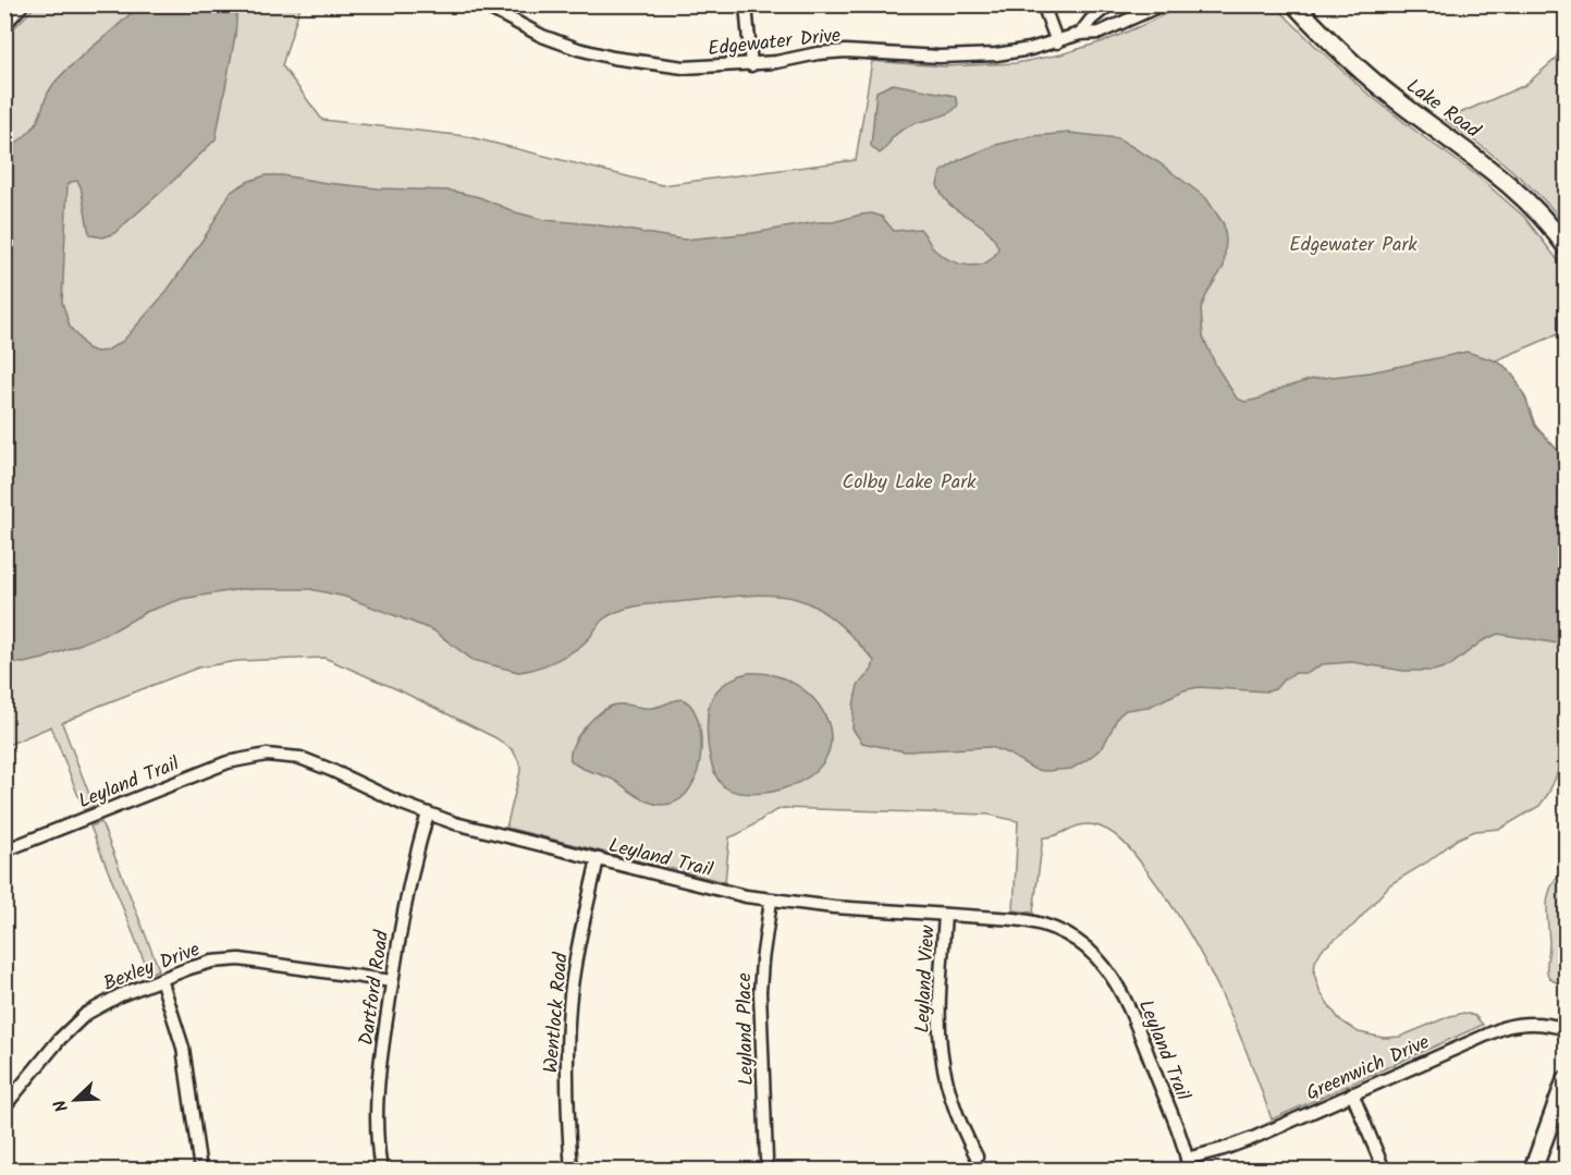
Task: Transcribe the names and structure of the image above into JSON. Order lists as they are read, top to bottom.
{
  "streets": {
    "street": [
      "Edgewater Drive",
      "Lake Road",
      "Leyland Trail",
      "Bexley Drive",
      "Leyland View",
      "Dartford Road",
      "Wentlock Road",
      "Leyland Place",
      "Greenwich Drive"
    ]
  },
  "crossings": [
    ["Leyland Trail", "Leyland View"],
    ["Leyland Trail", "Dartford Road"],
    ["Leyland Trail", "Wentlock Road"],
    ["Leyland Trail", "Leyland Place"],
    ["Leyland Trail", "Greenwich Drive"],
    ["Bexley Drive", "Dartford Road"]
  ],
  "parks": ["Edgewater Park", "Colby Lake Park"],
  "north": "bottom left"
}
